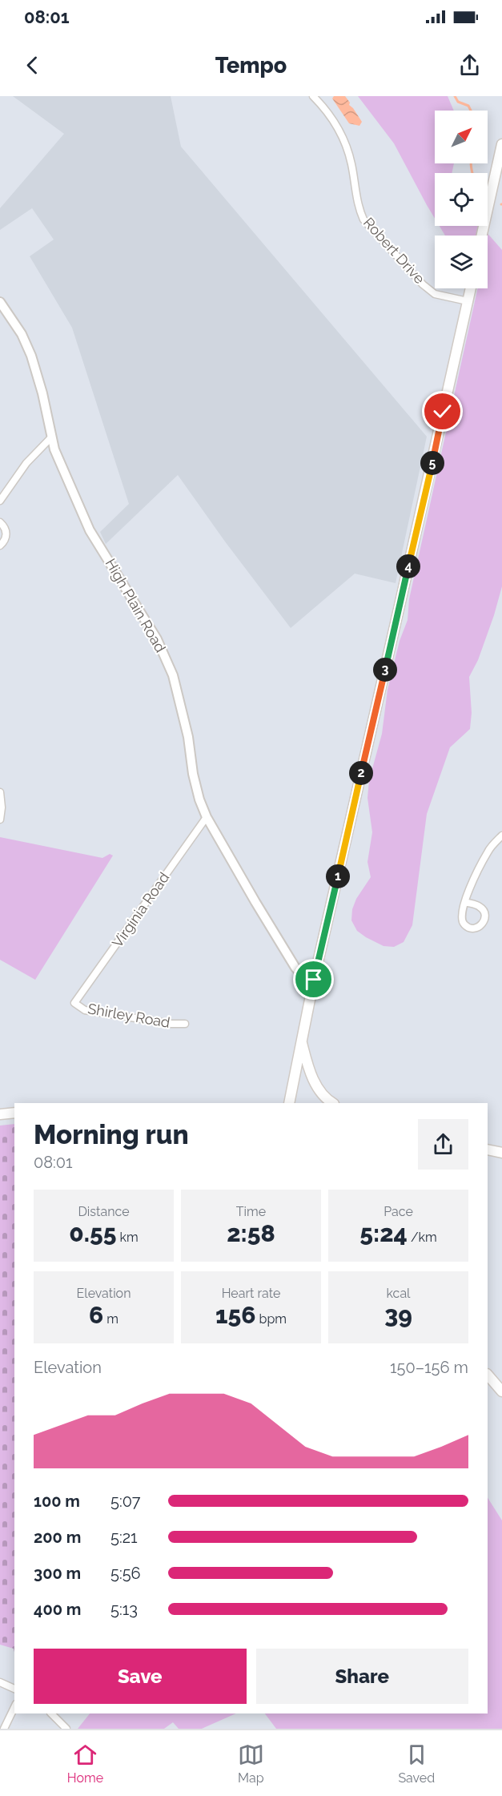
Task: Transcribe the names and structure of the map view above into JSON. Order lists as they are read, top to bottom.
{
  "streets": {
    "street": [
      "Robert Drive",
      "High Plain Road",
      "Virginia Road",
      "Shirley Road"
    ]
  },
  "crossings": [
    ["High Plain Road", "Virginia Road"],
    ["Virginia Road", "Shirley Road"]
  ],
  "north": "top right",
  "page": {
    "status": "08:01",
    "header": "Tempo",
    "pins": [
      "5",
      "4",
      "3",
      "2",
      "1"
    ],
    "heading": ["Morning run", "08:01"],
    "stats": [
      ["Distance", "0.55 km"],
      ["Time", "2:58"],
      ["Pace", "5:24 /km"],
      ["Elevation", "6 m"],
      ["Heart rate", "156 bpm"],
      ["kcal", "39"]
    ],
    "chart": ["Elevation", "150–156 m"],
    "list": [
      {
        "name": "100 m",
        "note": "5:07"
      },
      {
        "name": "200 m",
        "note": "5:21"
      },
      {
        "name": "300 m",
        "note": "5:56"
      },
      {
        "name": "400 m",
        "note": "5:13"
      }
    ],
    "buttons": ["Save", "Share"],
    "tabs": ["Home", "Map", "Saved"]
  }
}
